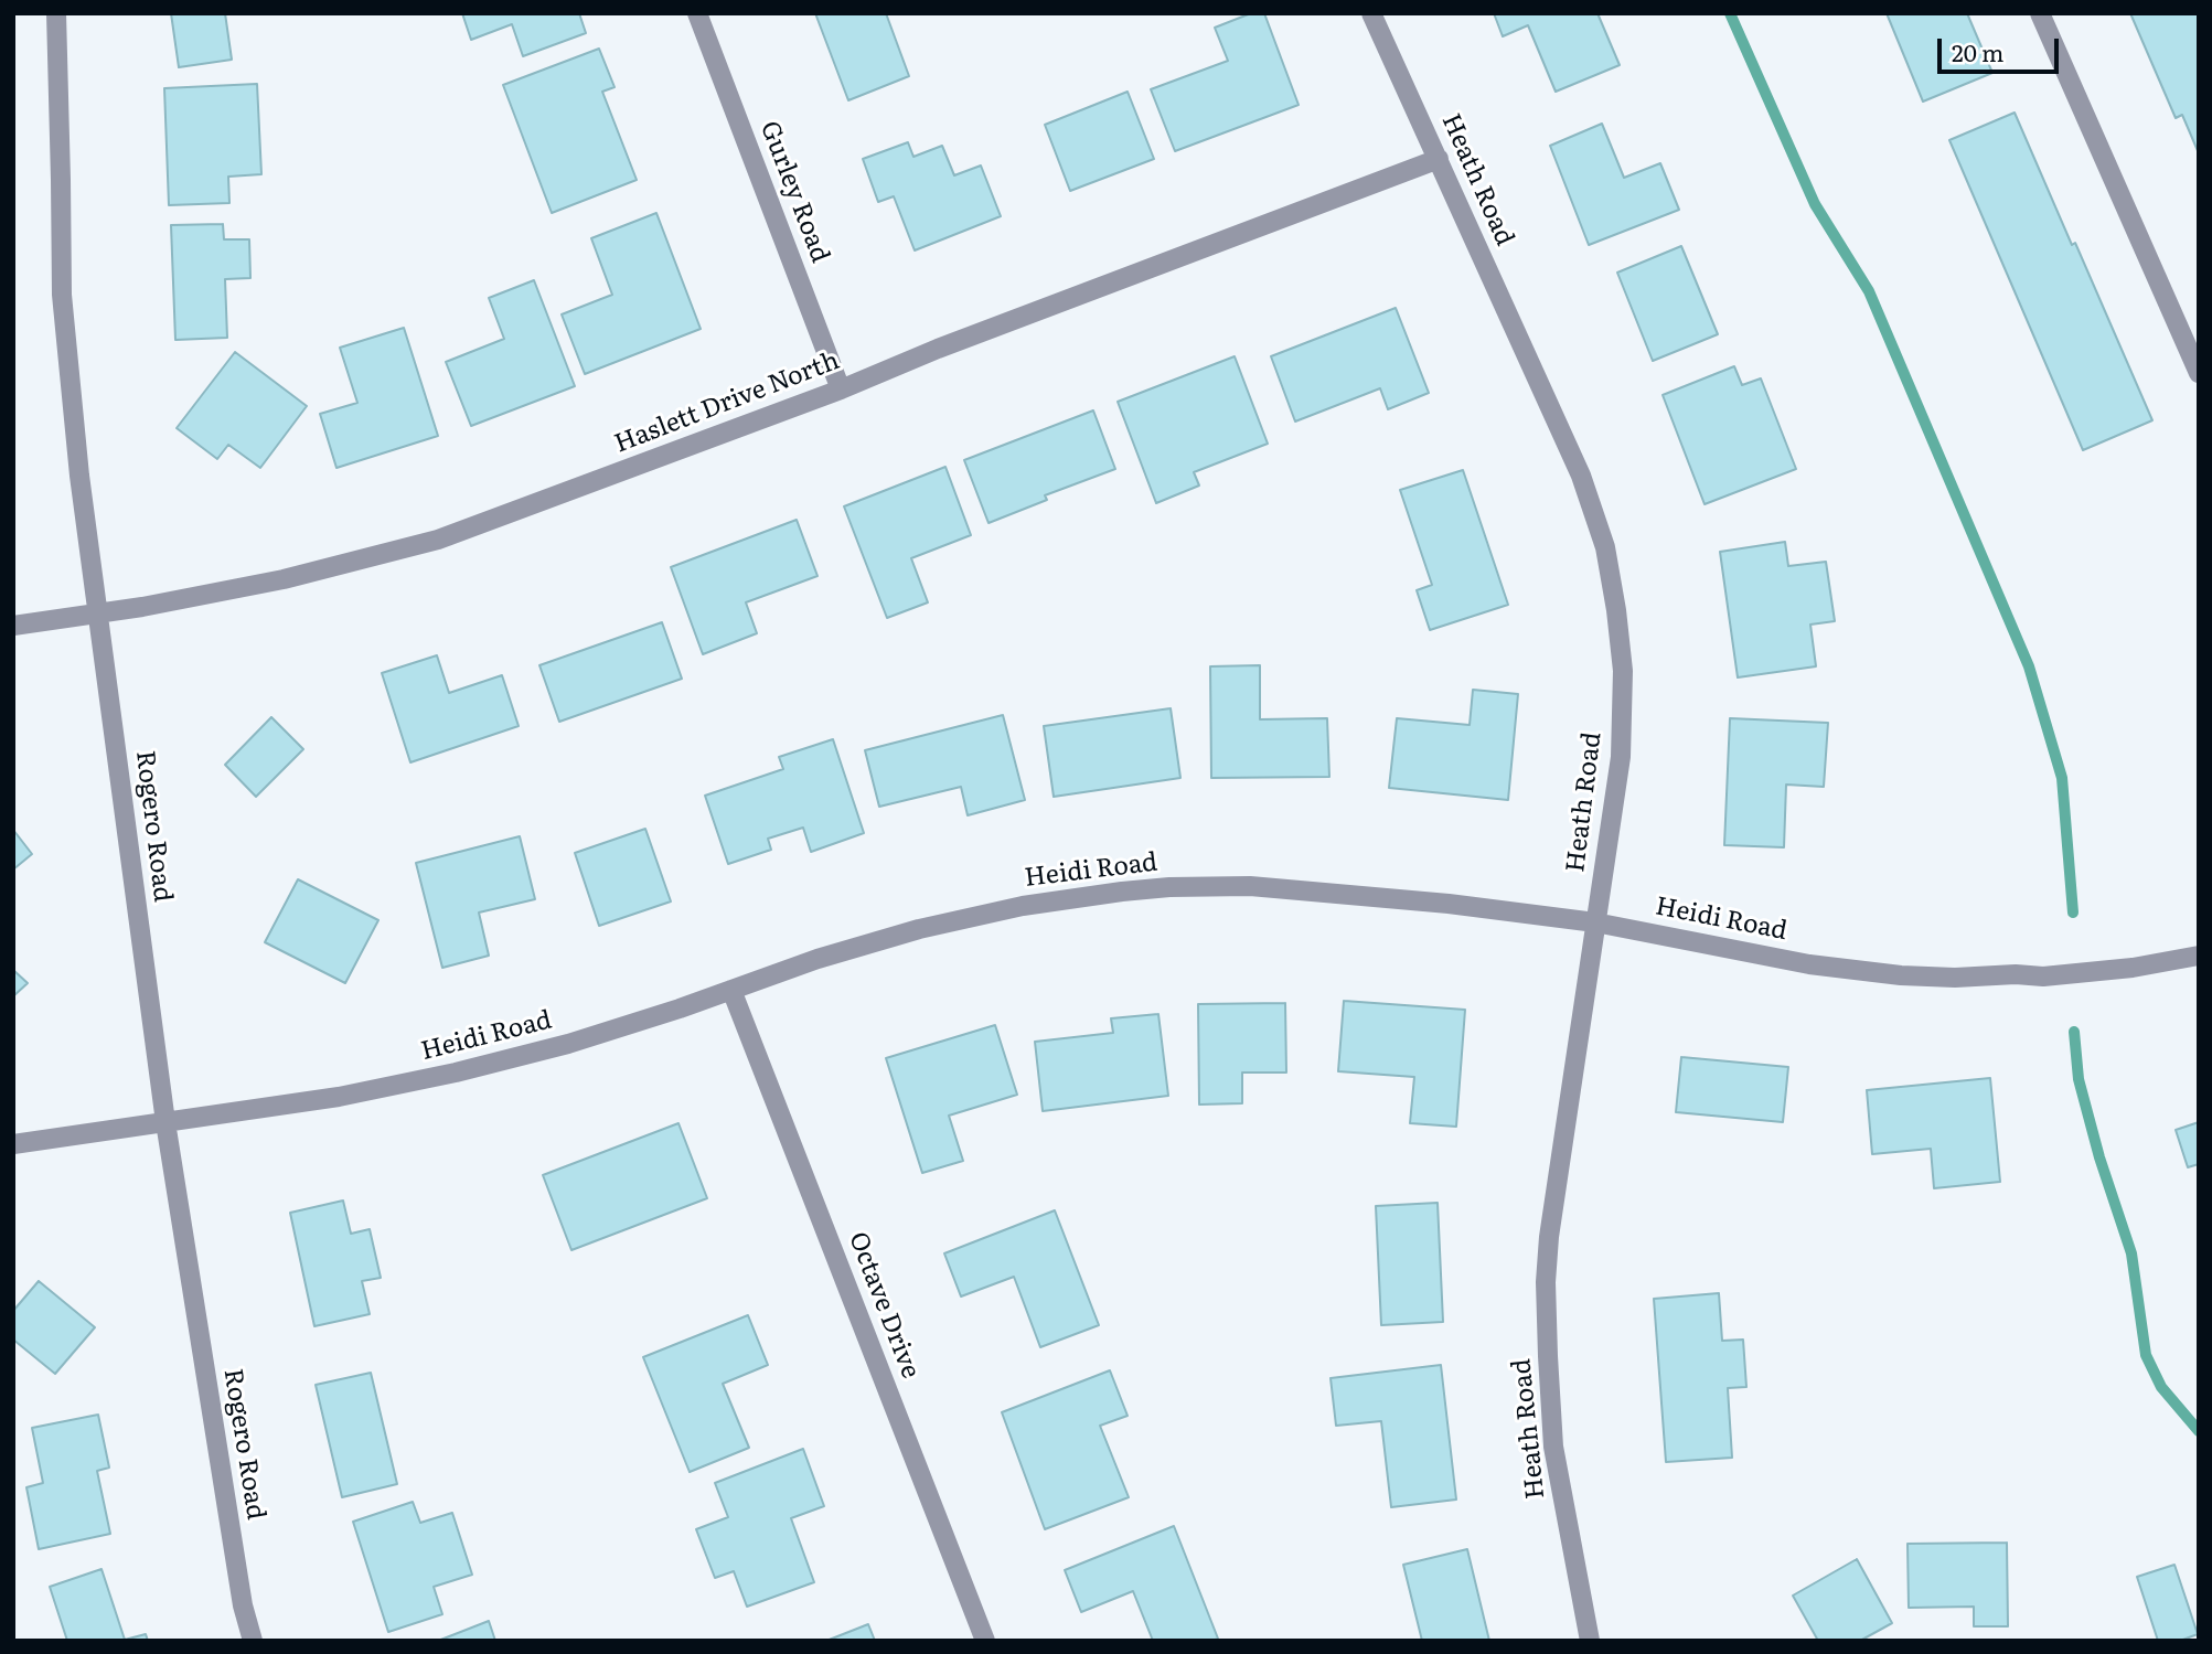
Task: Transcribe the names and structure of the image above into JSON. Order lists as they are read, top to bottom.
{
  "streets": {
    "street": [
      "Heath Road",
      "Gurley Road",
      "Haslett Drive North",
      "Rogero Road",
      "Heidi Road",
      "Octave Drive"
    ]
  },
  "crossings": [
    ["Heath Road", "Haslett Drive North"],
    ["Heath Road", "Heidi Road"],
    ["Gurley Road", "Haslett Drive North"],
    ["Haslett Drive North", "Rogero Road"],
    ["Rogero Road", "Heidi Road"],
    ["Heidi Road", "Octave Drive"]
  ],
  "scale_bar": "20 m"
}
